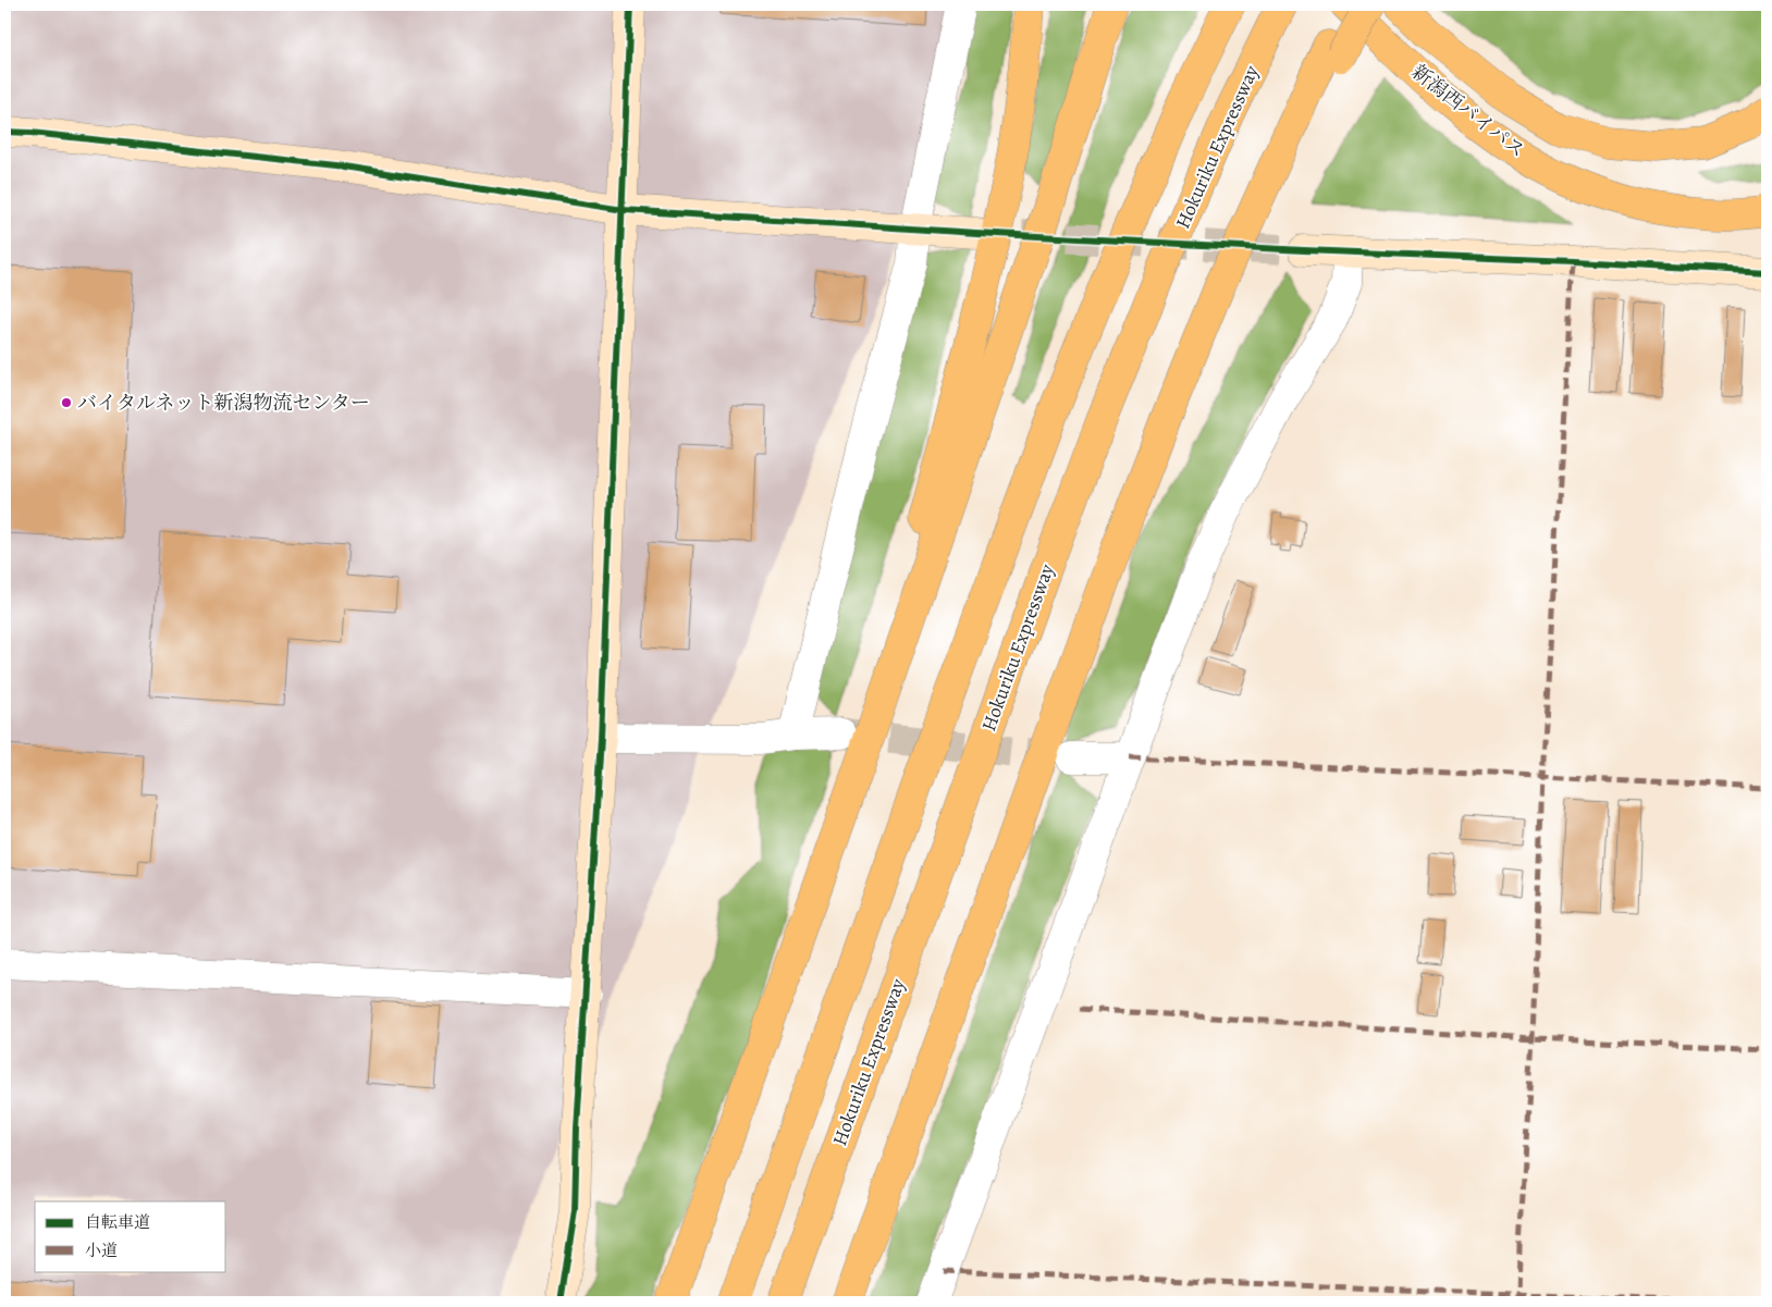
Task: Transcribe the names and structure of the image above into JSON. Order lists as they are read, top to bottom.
{
  "streets": {
    "highway": ["新潟西バイパス", "Hokuriku Expressway"]
  },
  "places": ["バイタルネット新潟物流センター"],
  "legend": ["自転車道", "小道"]
}
